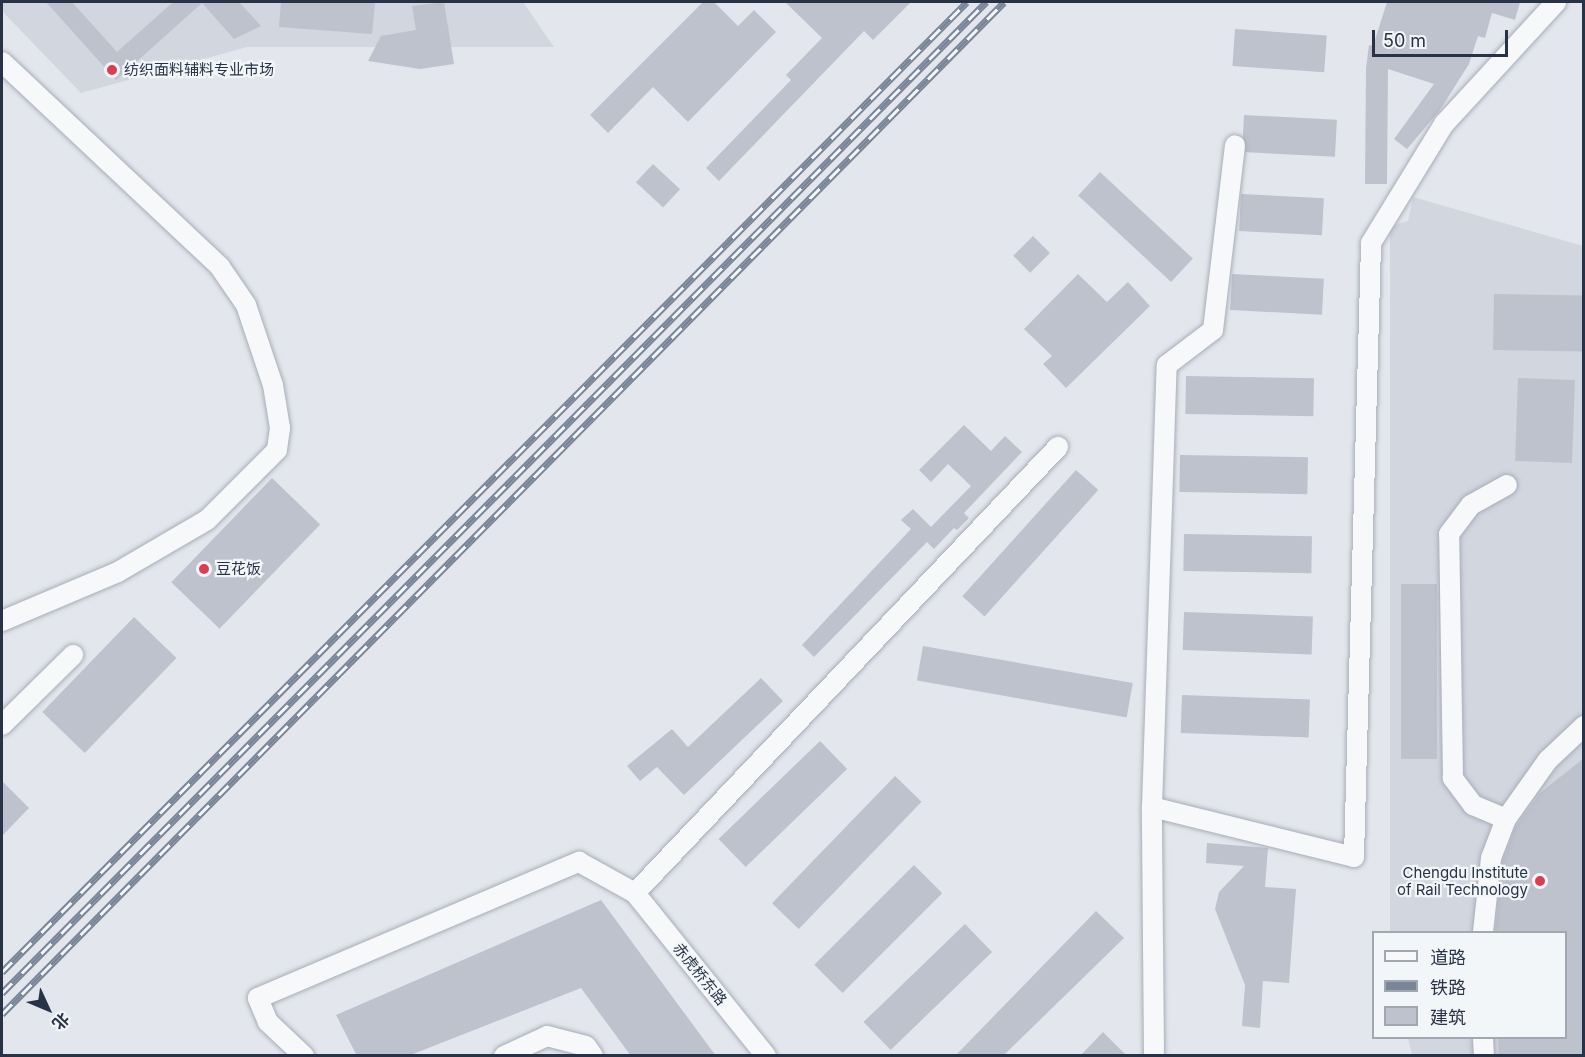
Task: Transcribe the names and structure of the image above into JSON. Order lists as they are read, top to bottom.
{
  "streets": {
    "street": ["赤虎桥东路"]
  },
  "places": ["纺织面料辅料专业市场", "豆花饭", "Chengdu Institute of Rail Technology"],
  "legend": ["道路", "铁路", "建筑"],
  "scale_bar": "50 m",
  "north": "bottom right"
}
